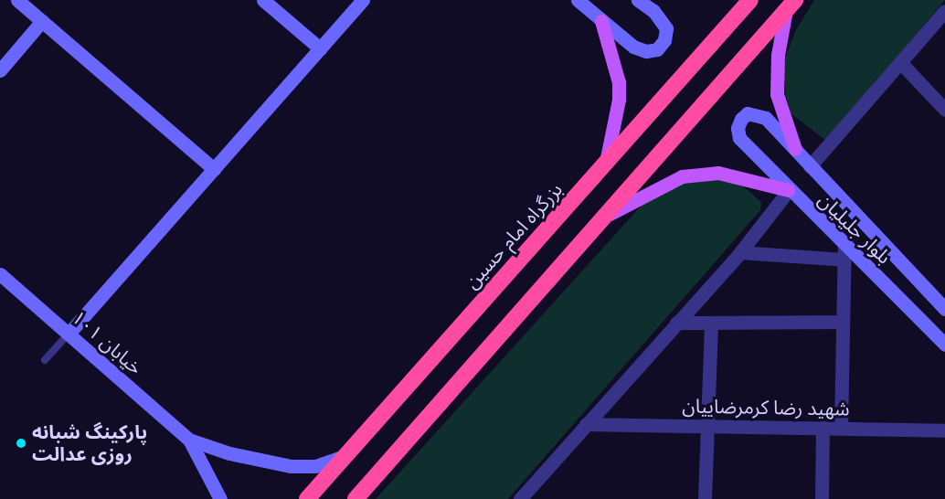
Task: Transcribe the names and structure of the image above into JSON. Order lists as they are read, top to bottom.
{
  "streets": {
    "highway": ["بزرگراه امام حسین"],
    "main road": ["بلوار جلیلیان", "خیابان ۱۰۱"],
    "street": ["شهید رضا کرمرضاییان"]
  },
  "places": ["پارکینگ شبانه روزی عدالت"]
}
